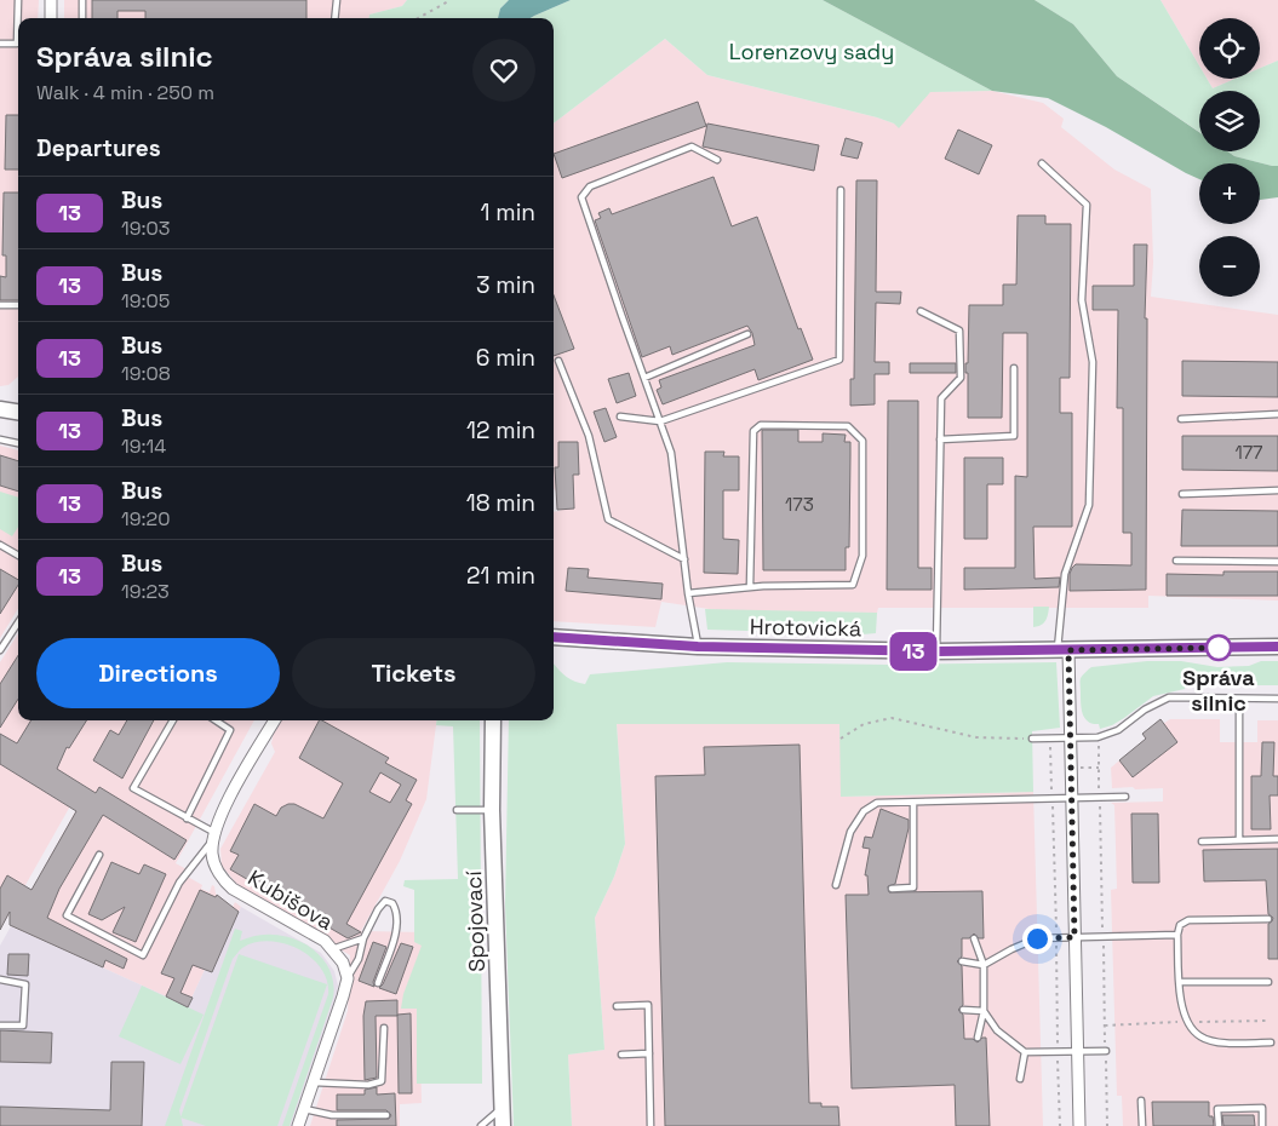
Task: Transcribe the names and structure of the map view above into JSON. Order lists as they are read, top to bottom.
{
  "streets": {
    "main road": ["Hrotovická", "Spojovací"],
    "street": ["Kubišova"]
  },
  "parks": ["Lorenzovy sady"],
  "places": ["Správa silnic"],
  "lines": ["bus line 13"],
  "house_numbers": ["177", "173"],
  "page": {
    "on_map": "13",
    "map_buttons": ["+", "−"],
    "heading": [
      ["Správa silnic", "Walk · 4 min · 250 m"],
      "Departures"
    ],
    "list": [
      {
        "mark": "13",
        "name": "Bus",
        "note": "19:03",
        "value": "1 min"
      },
      {
        "mark": "13",
        "name": "Bus",
        "note": "19:05",
        "value": "3 min"
      },
      {
        "mark": "13",
        "name": "Bus",
        "note": "19:08",
        "value": "6 min"
      },
      {
        "mark": "13",
        "name": "Bus",
        "note": "19:14",
        "value": "12 min"
      },
      {
        "mark": "13",
        "name": "Bus",
        "note": "19:20",
        "value": "18 min"
      },
      {
        "mark": "13",
        "name": "Bus",
        "note": "19:23",
        "value": "21 min"
      }
    ],
    "buttons": ["Directions", "Tickets"]
  }
}
